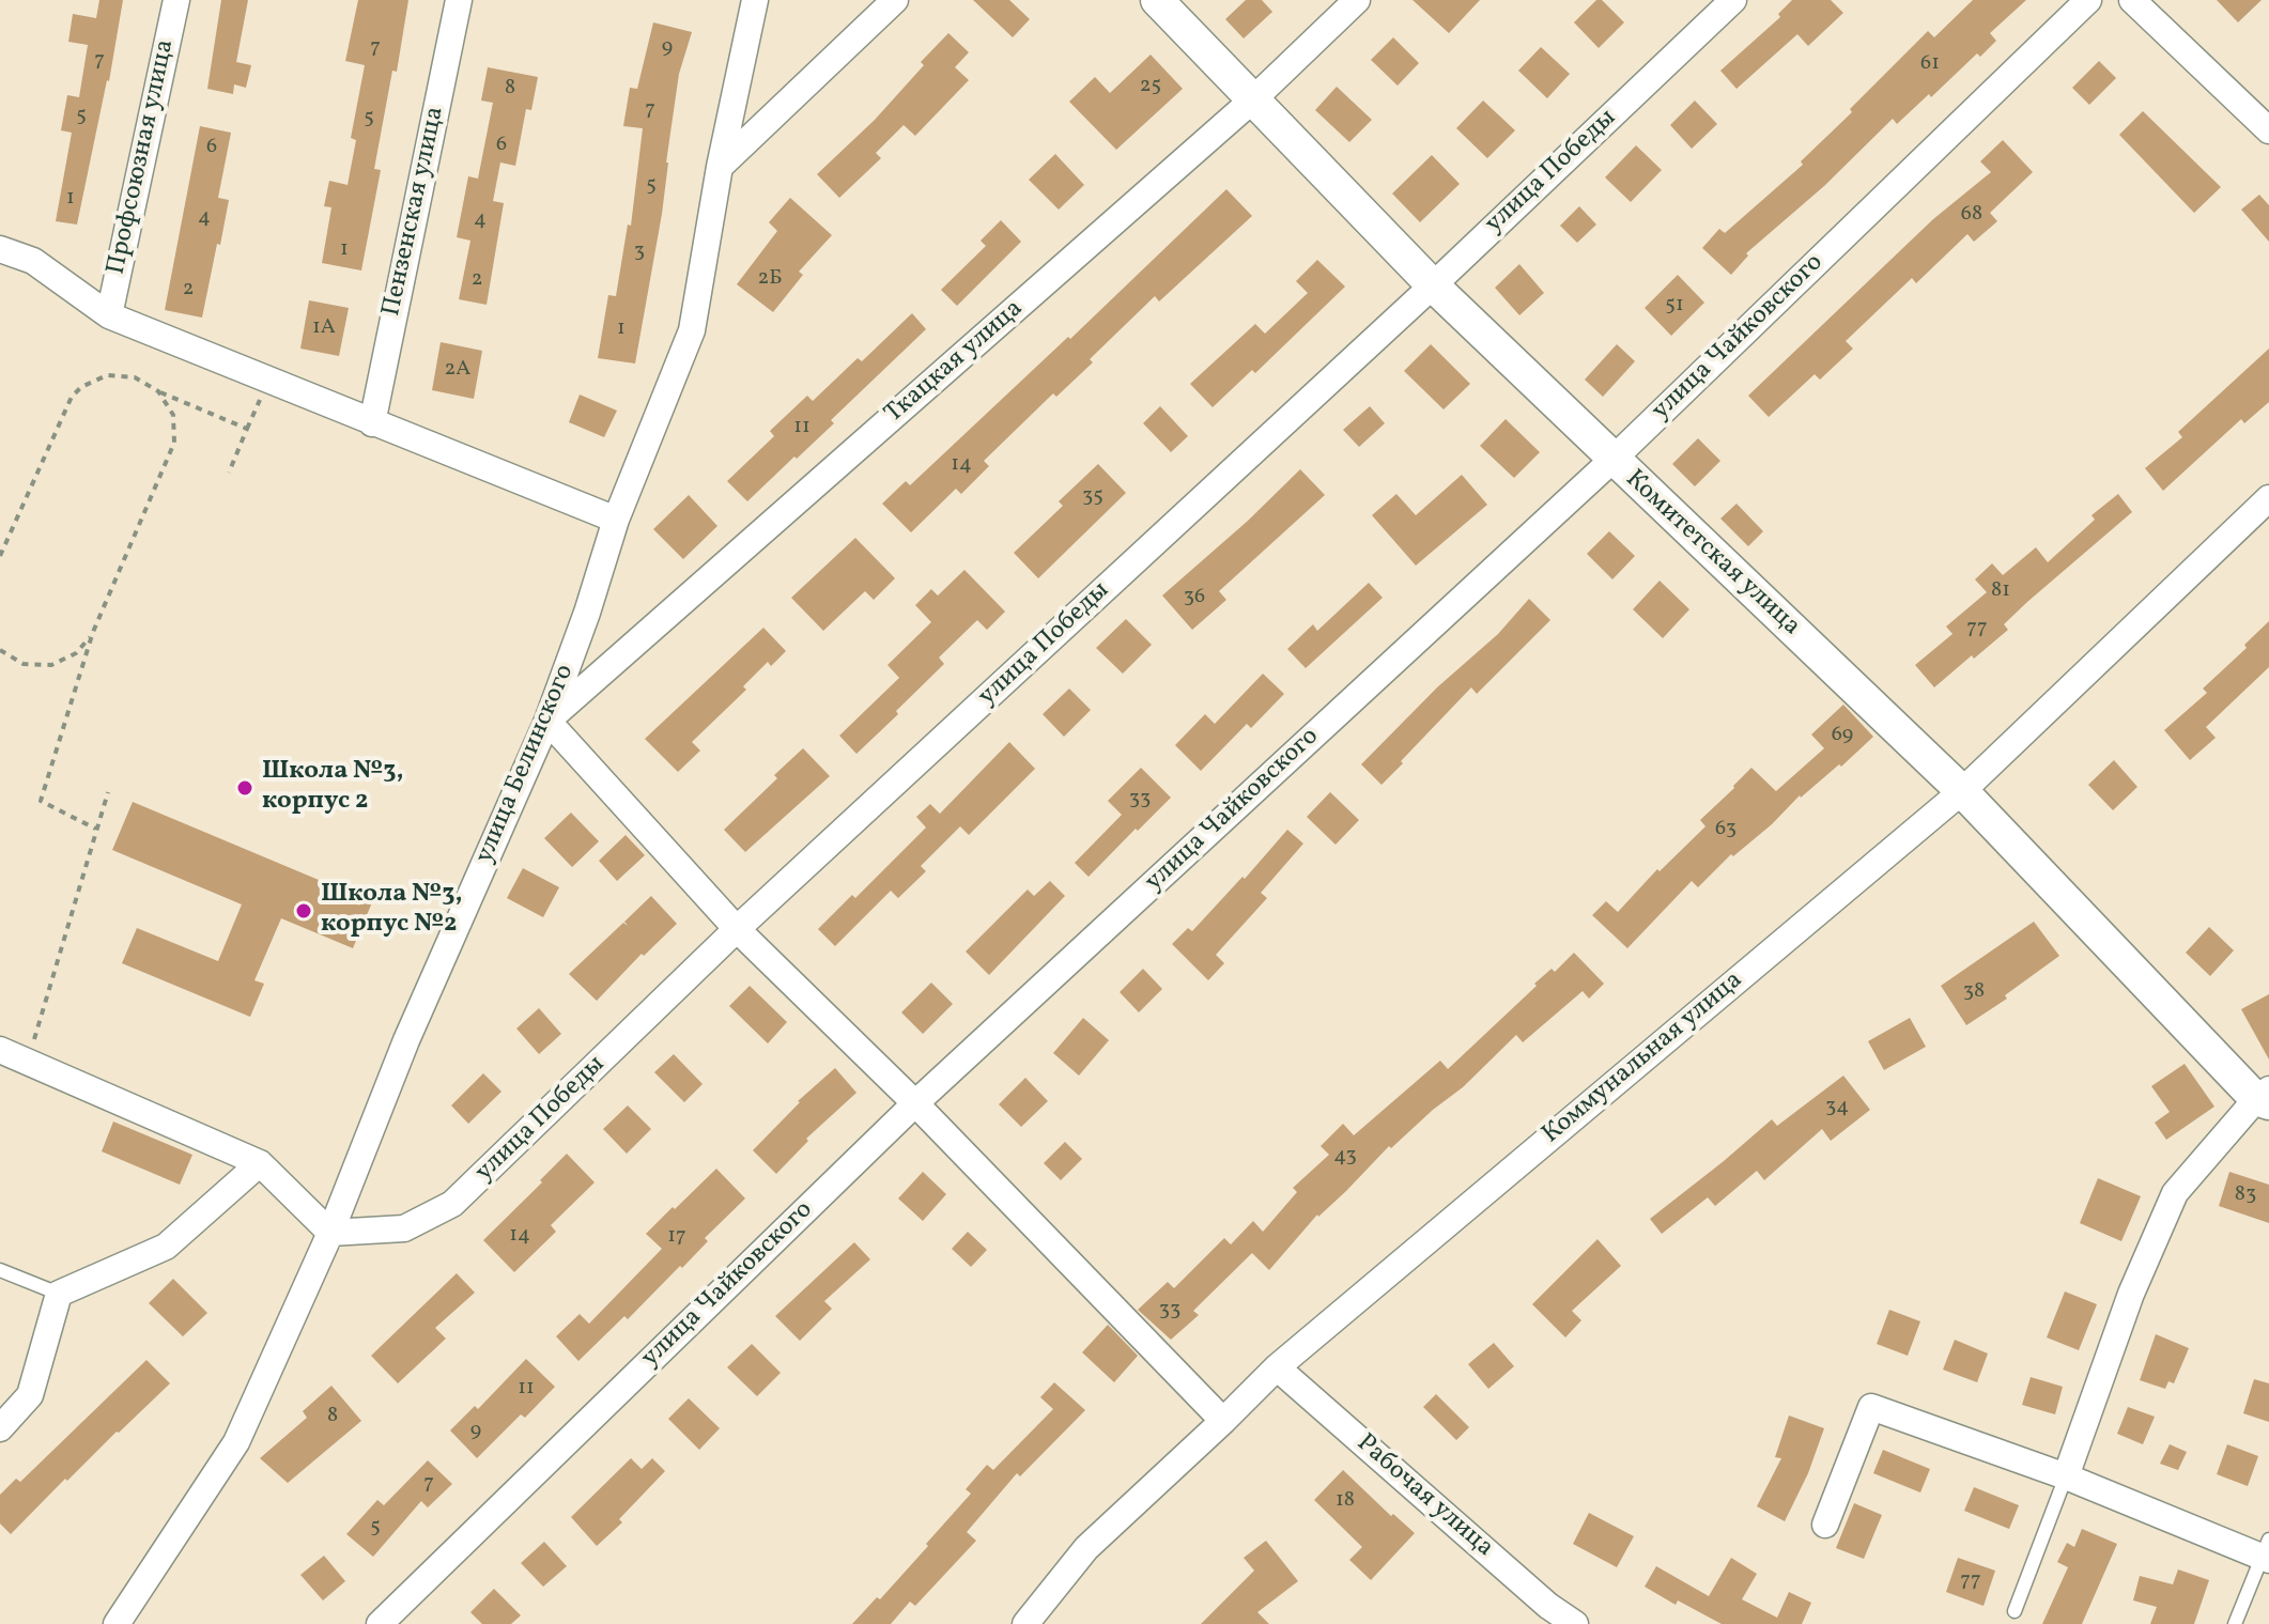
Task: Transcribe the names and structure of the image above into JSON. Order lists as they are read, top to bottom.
{
  "streets": {
    "street": [
      "Профсоюзная улица",
      "улица Победы",
      "Пензенская улица",
      "улица Чайковского",
      "Ткацкая улица",
      "Комитетская улица",
      "улица Белинского",
      "Коммунальная улица",
      "Рабочая улица"
    ]
  },
  "crossings": [
    ["улица Победы", "Комитетская улица"],
    ["улица Победы", "улица Белинского"],
    ["улица Чайковского", "Комитетская улица"],
    ["Ткацкая улица", "Комитетская улица"],
    ["Ткацкая улица", "улица Белинского"],
    ["Комитетская улица", "Коммунальная улица"],
    ["Коммунальная улица", "Рабочая улица"]
  ],
  "places": ["Школа №3, корпус 2", "Школа №3, корпус №2"],
  "house_numbers": [
    "7",
    "9",
    "7",
    "61",
    "25",
    "8",
    "7",
    "5",
    "5",
    "6",
    "6",
    "5",
    "1",
    "68",
    "4",
    "4",
    "1",
    "3",
    "2Б",
    "2",
    "2",
    "51",
    "1А",
    "1",
    "2А",
    "11",
    "14",
    "35",
    "81",
    "36",
    "77",
    "69",
    "33",
    "63",
    "38",
    "34",
    "43",
    "83",
    "14",
    "17",
    "33",
    "11",
    "8",
    "9",
    "7",
    "18",
    "5",
    "77"
  ]
}
